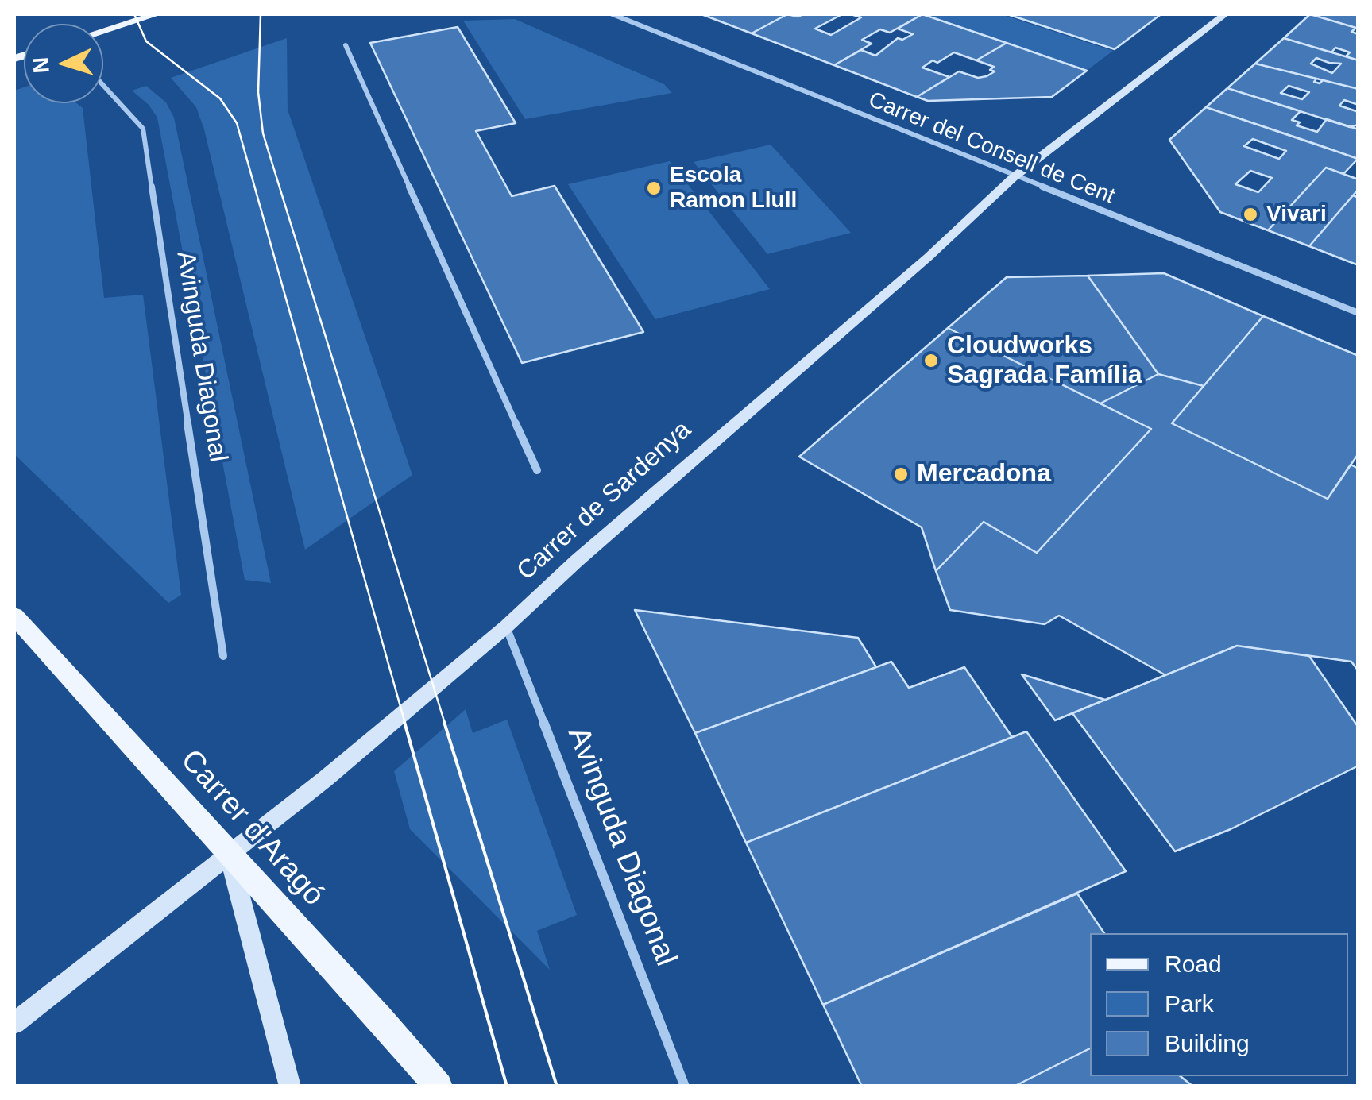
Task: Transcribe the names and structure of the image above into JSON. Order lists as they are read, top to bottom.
{
  "streets": {
    "main road": ["Carrer d'Aragó"],
    "street": ["Carrer del Consell de Cent", "Avinguda Diagonal", "Carrer de Sardenya"]
  },
  "crossings": [
    ["Carrer del Consell de Cent", "Carrer de Sardenya"],
    ["Avinguda Diagonal", "Carrer de Sardenya"],
    ["Carrer de Sardenya", "Carrer d'Aragó"]
  ],
  "places": [
    "Escola Ramon Llull",
    "Vivari",
    "Cloudworks Sagrada Família",
    "Mercadona"
  ],
  "legend": ["Road", "Park", "Building"],
  "north": "left"
}
